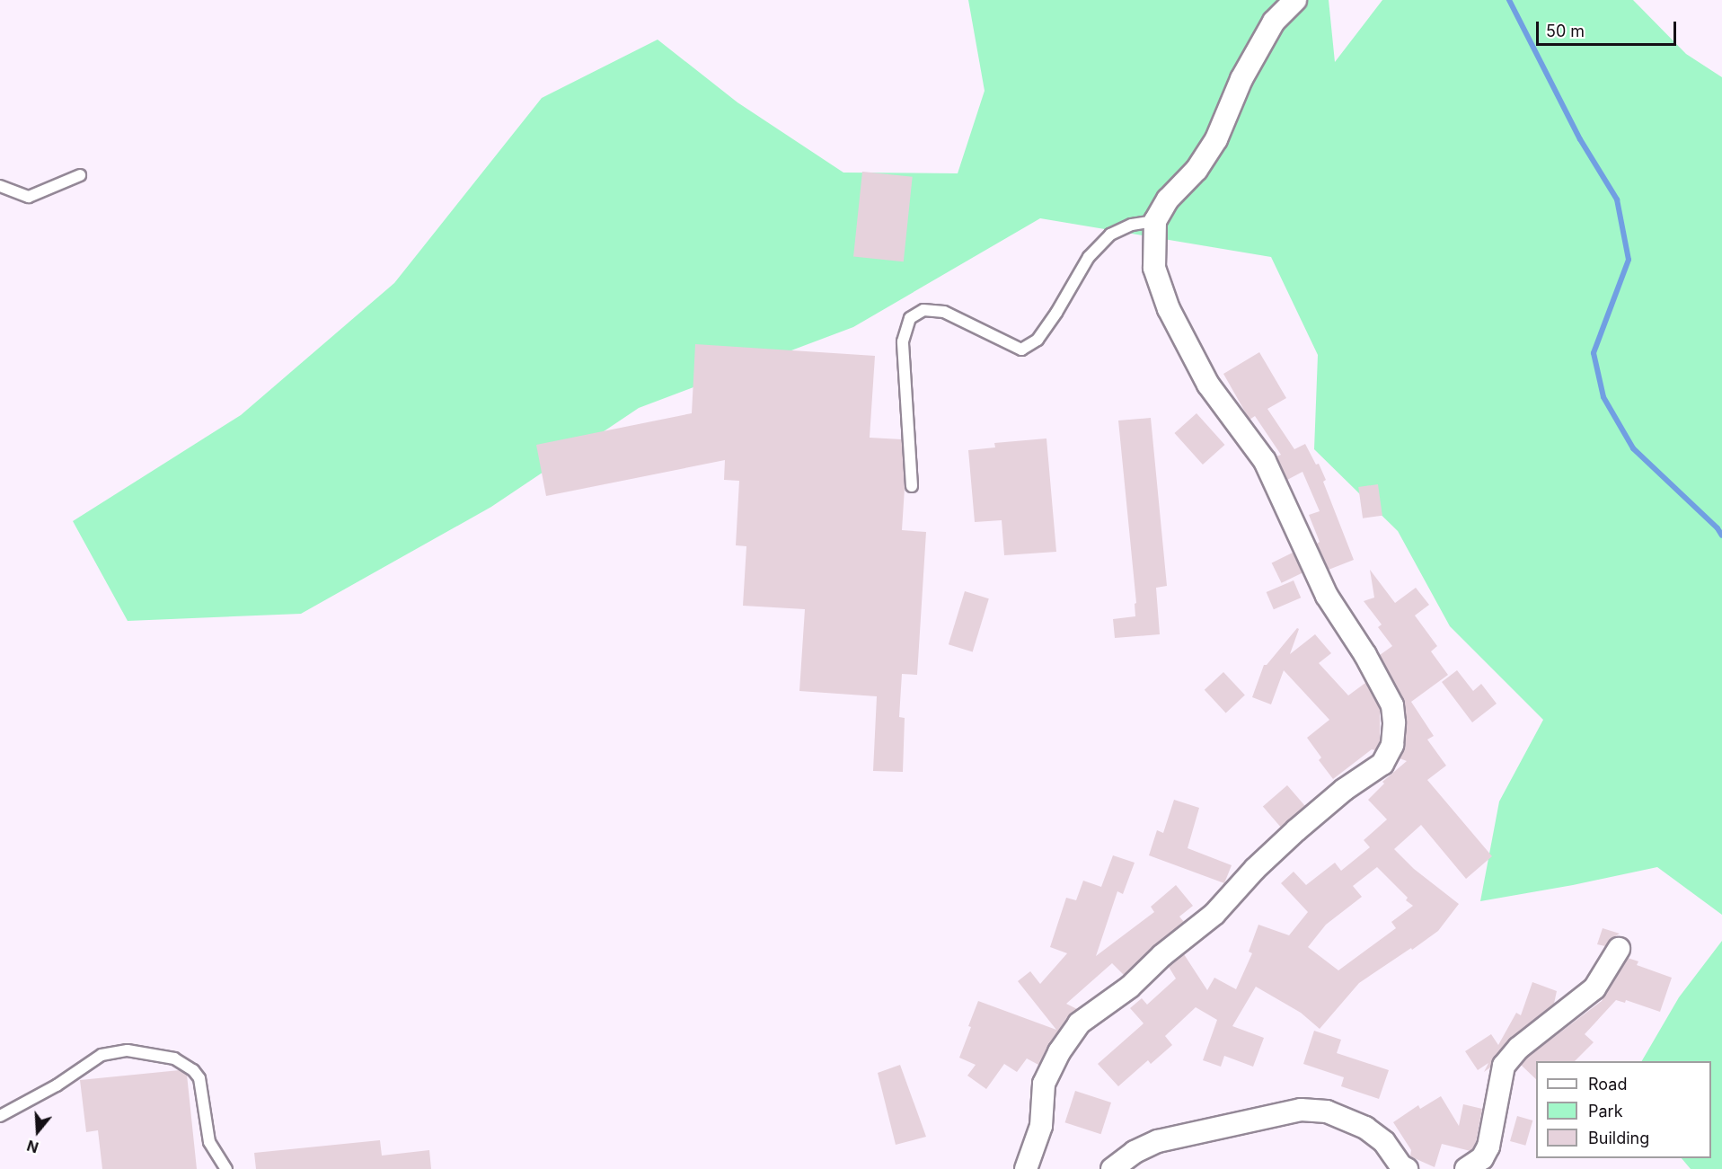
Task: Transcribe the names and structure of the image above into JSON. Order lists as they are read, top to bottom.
{
  "legend": ["Road", "Park", "Building"],
  "scale_bar": "50 m",
  "north": "bottom"
}
